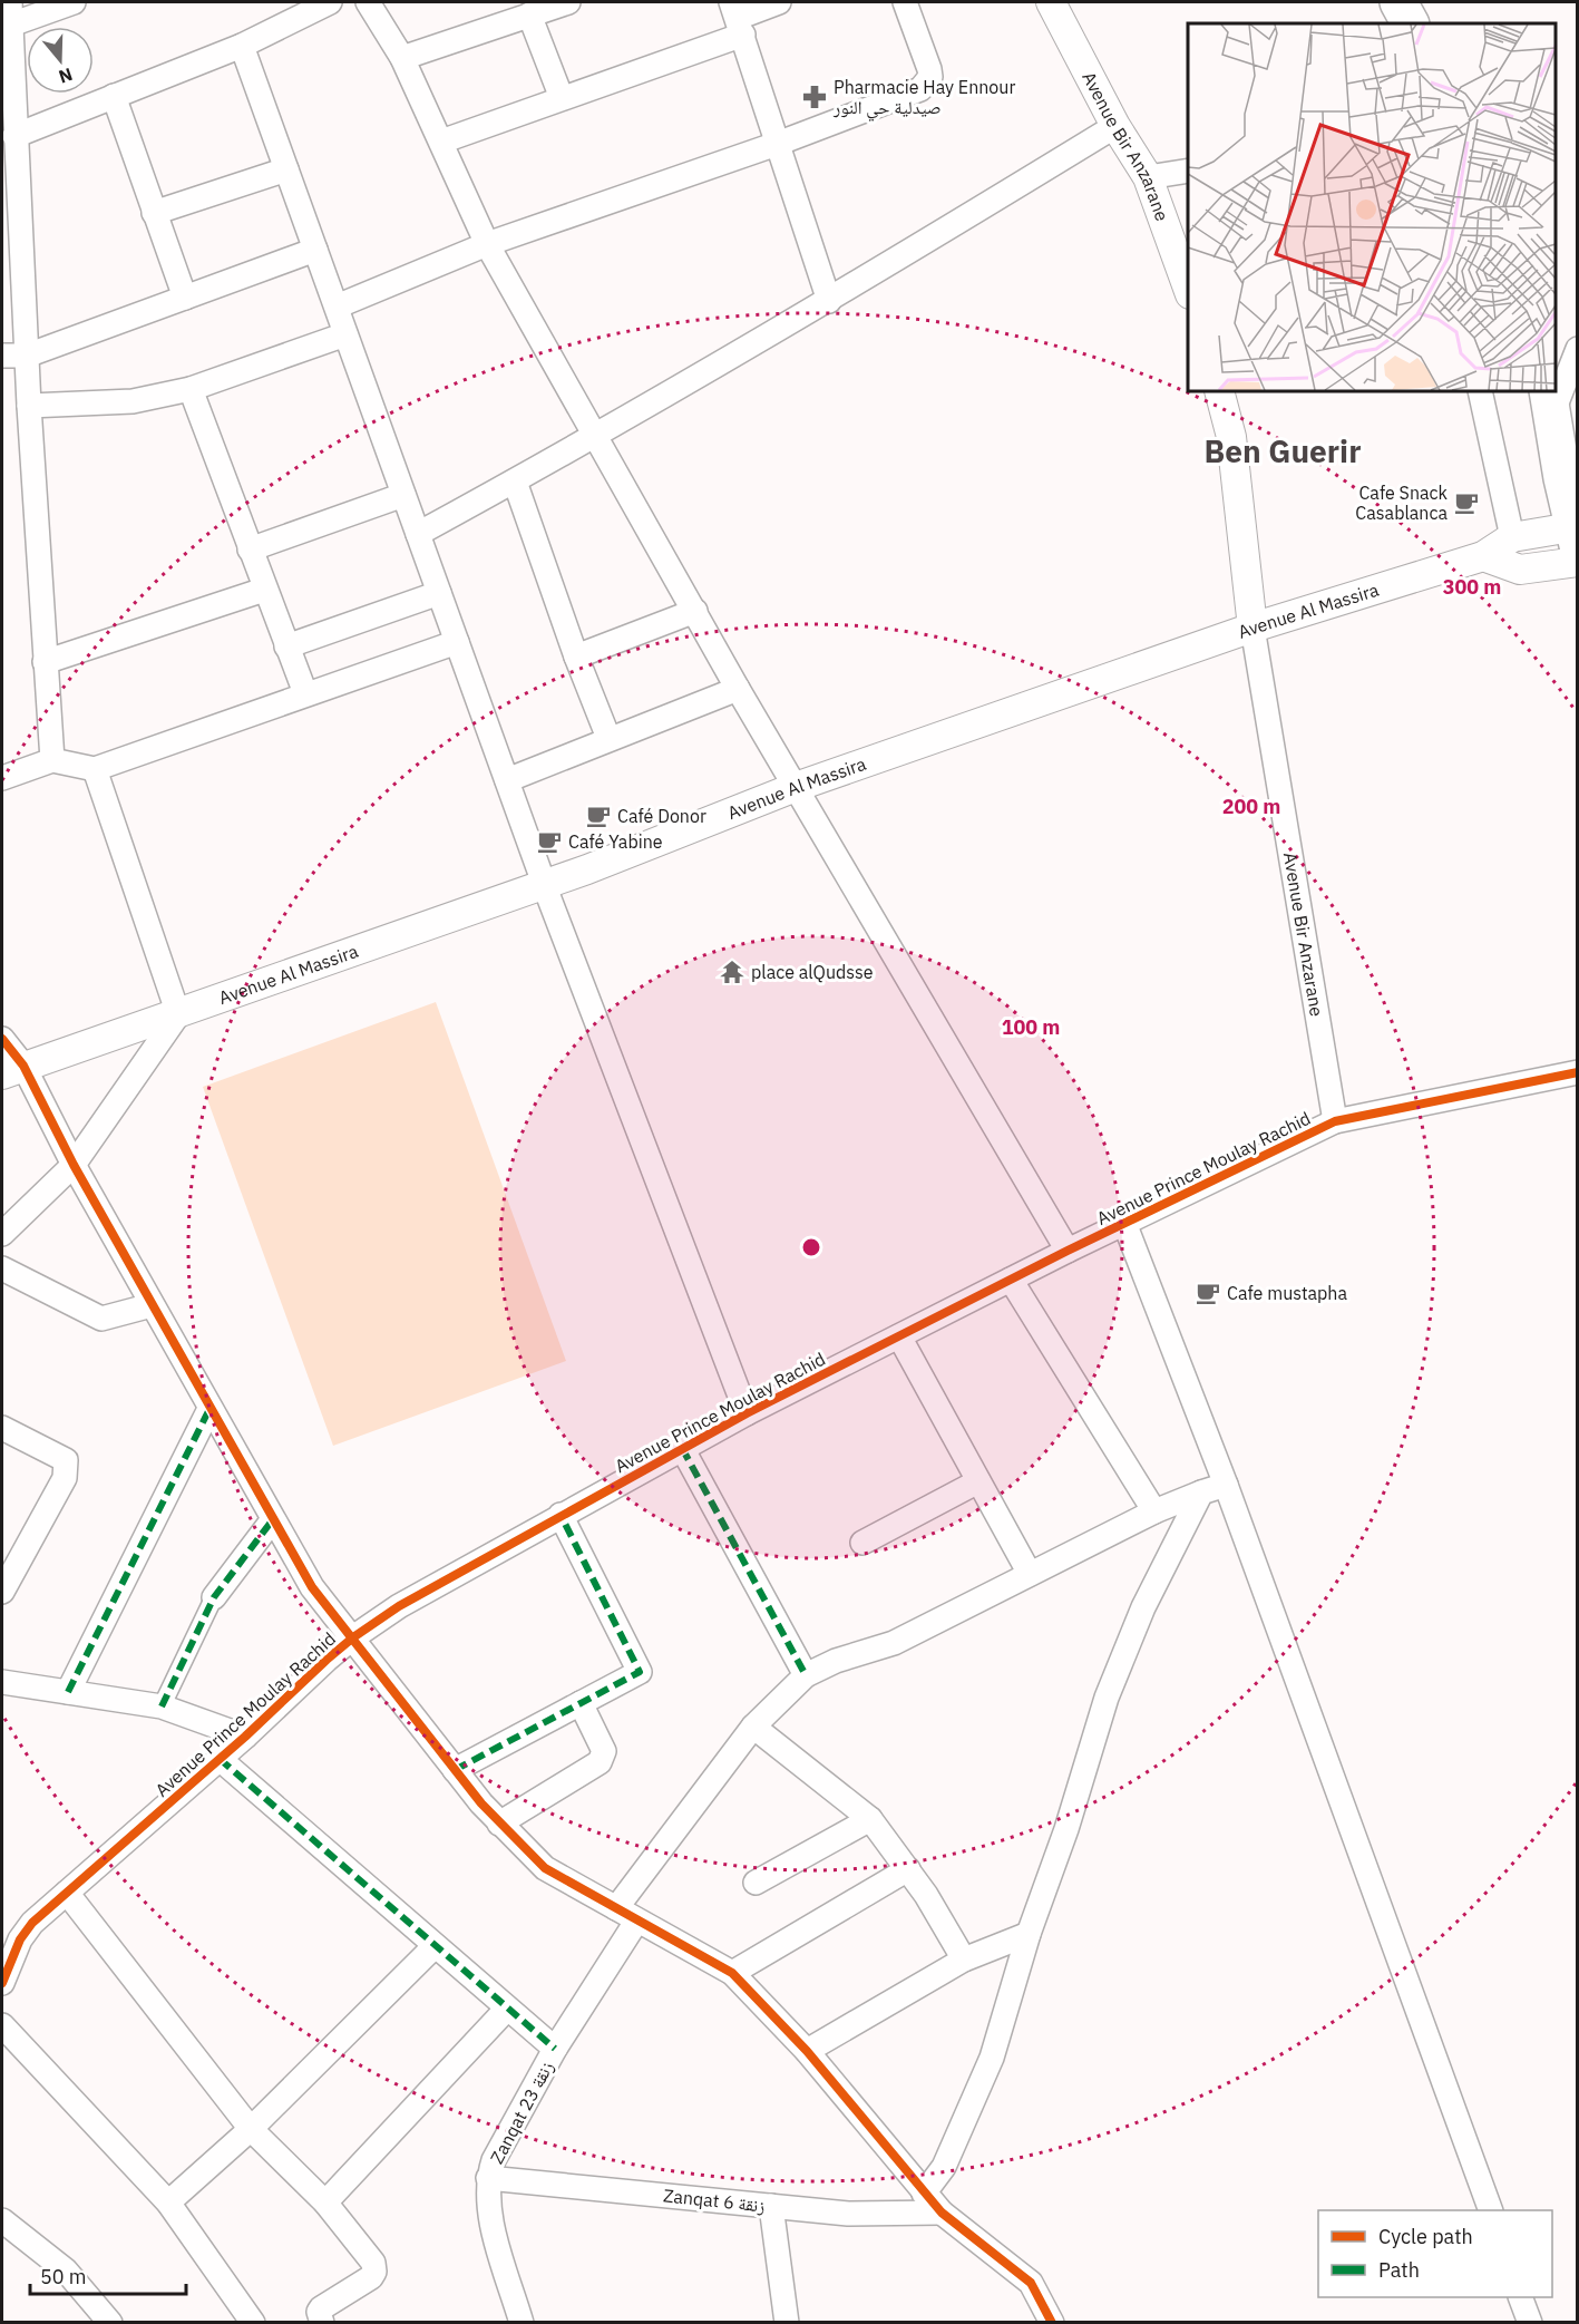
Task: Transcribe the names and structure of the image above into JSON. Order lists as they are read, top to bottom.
{
  "streets": {
    "street": [
      "Avenue Bir Anzarane",
      "Avenue Al Massira",
      "Avenue Prince Moulay Rachid",
      "Zanqat 23 زنقة",
      "Zanqat 6 زنقة"
    ]
  },
  "crossings": [
    ["Avenue Bir Anzarane", "Avenue Al Massira"],
    ["Avenue Bir Anzarane", "Avenue Prince Moulay Rachid"],
    ["Zanqat 23 زنقة", "Zanqat 6 زنقة"]
  ],
  "districts": ["Ben Guerir"],
  "places": {
    "pharmacy": ["Pharmacie Hay Ennour صيدلية حي النور"],
    "cafe": [
      "Cafe Snack Casablanca",
      "Café Donor",
      "Café Yabine",
      "Cafe mustapha"
    ],
    "temple": ["place alQudsse"]
  },
  "legend": ["Cycle path", "Path"],
  "scale_bar": "50 m",
  "north": "bottom",
  "rings": ["300 m", "200 m", "100 m"]
}
